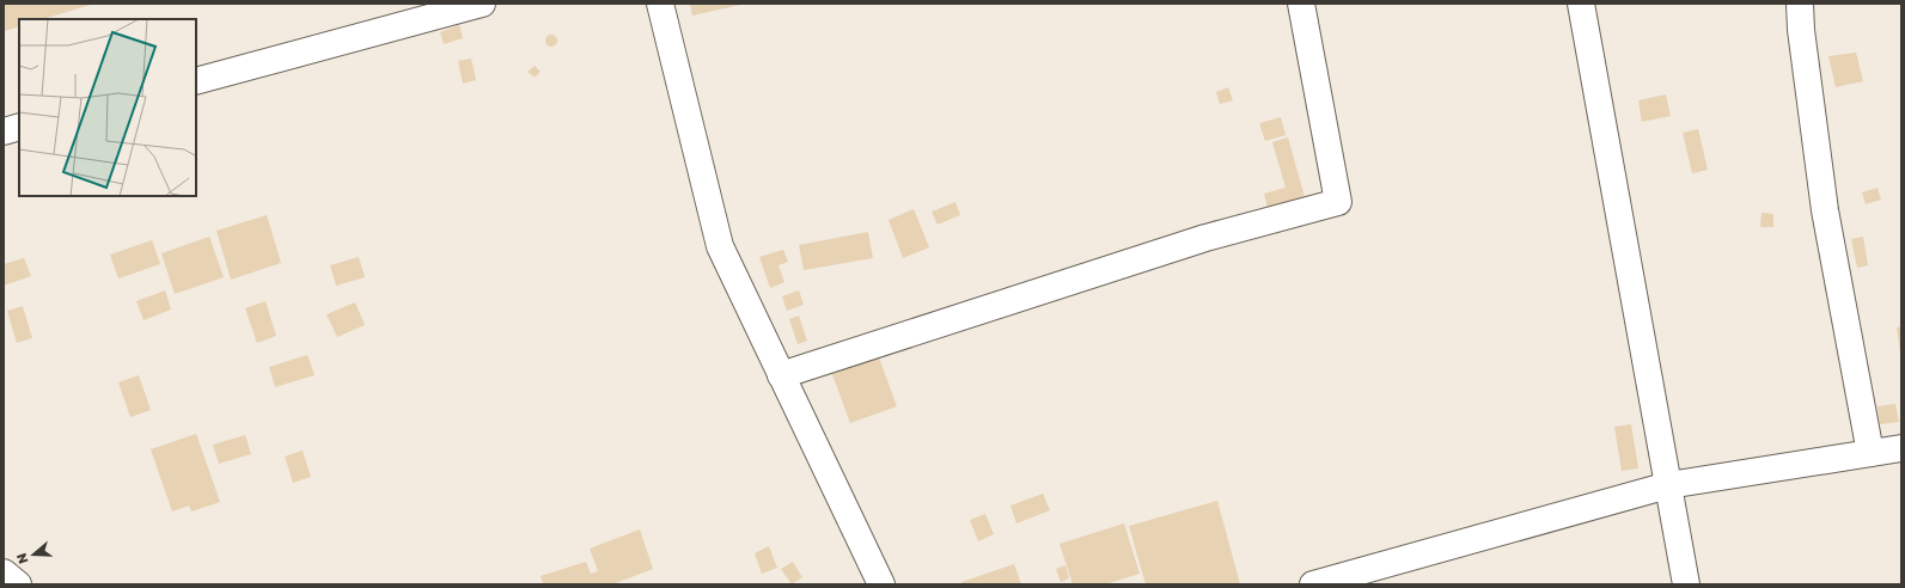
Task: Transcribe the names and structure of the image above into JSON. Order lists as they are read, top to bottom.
{
  "north": "left"
}
